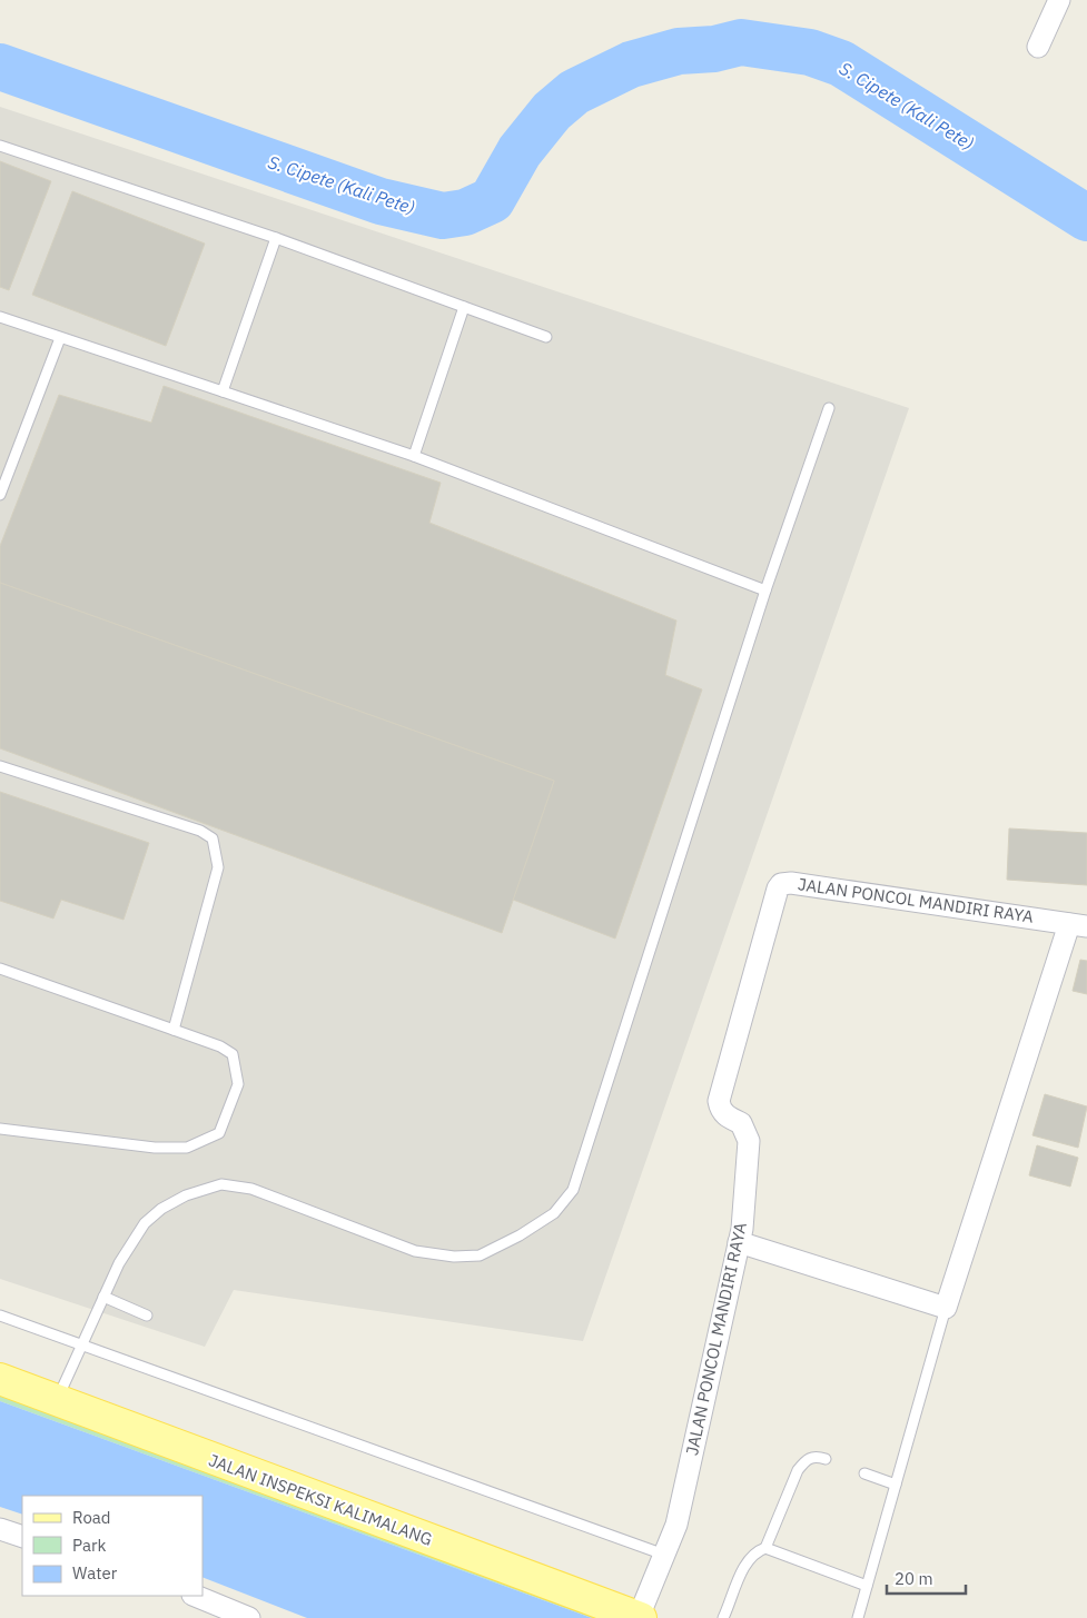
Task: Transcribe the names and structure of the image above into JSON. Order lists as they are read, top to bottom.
{
  "streets": {
    "main road": ["JALAN INSPEKSI KALIMALANG"],
    "street": ["JALAN PONCOL MANDIRI RAYA"]
  },
  "crossings": [
    ["JALAN PONCOL MANDIRI RAYA", "JALAN INSPEKSI KALIMALANG"]
  ],
  "water": ["S. Cipete (Kali Pete)"],
  "legend": ["Road", "Park", "Water"],
  "scale_bar": "20 m"
}
